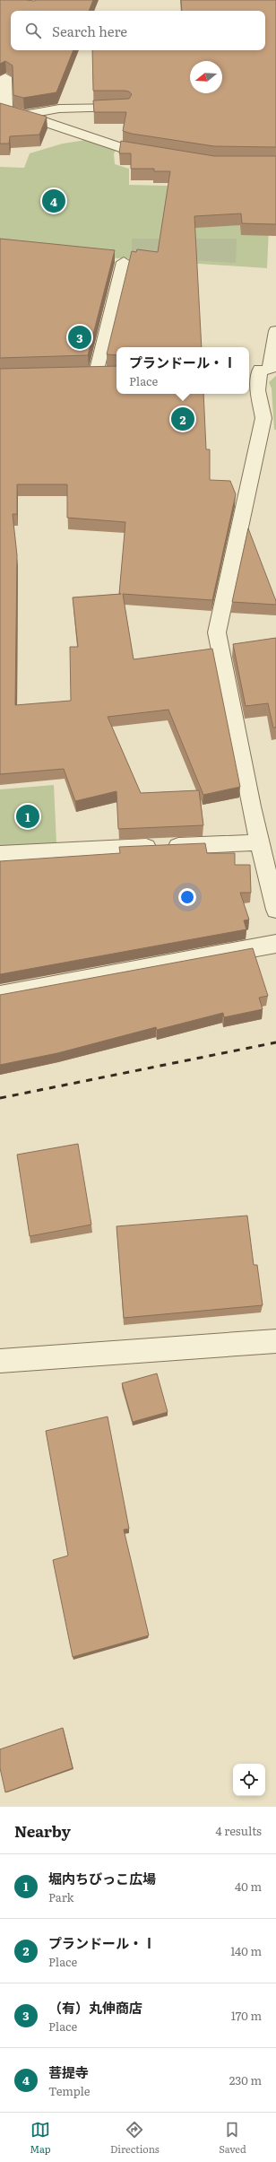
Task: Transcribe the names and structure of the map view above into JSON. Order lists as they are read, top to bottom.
{
  "north": "left",
  "page": {
    "search": "Search here",
    "pins": [
      "4",
      "3",
      "2",
      "1"
    ],
    "popup": ["プランドール・Ⅰ", "Place"],
    "heading": ["Nearby", "4 results"],
    "list": [
      {
        "mark": "1",
        "name": "堀内ちびっこ広場",
        "note": "Park",
        "value": "40 m"
      },
      {
        "mark": "2",
        "name": "プランドール・Ⅰ",
        "note": "Place",
        "value": "140 m"
      },
      {
        "mark": "3",
        "name": "（有）丸伸商店",
        "note": "Place",
        "value": "170 m"
      },
      {
        "mark": "4",
        "name": "菩提寺",
        "note": "Temple",
        "value": "230 m"
      }
    ],
    "nav": ["Map", "Directions", "Saved"]
  }
}
